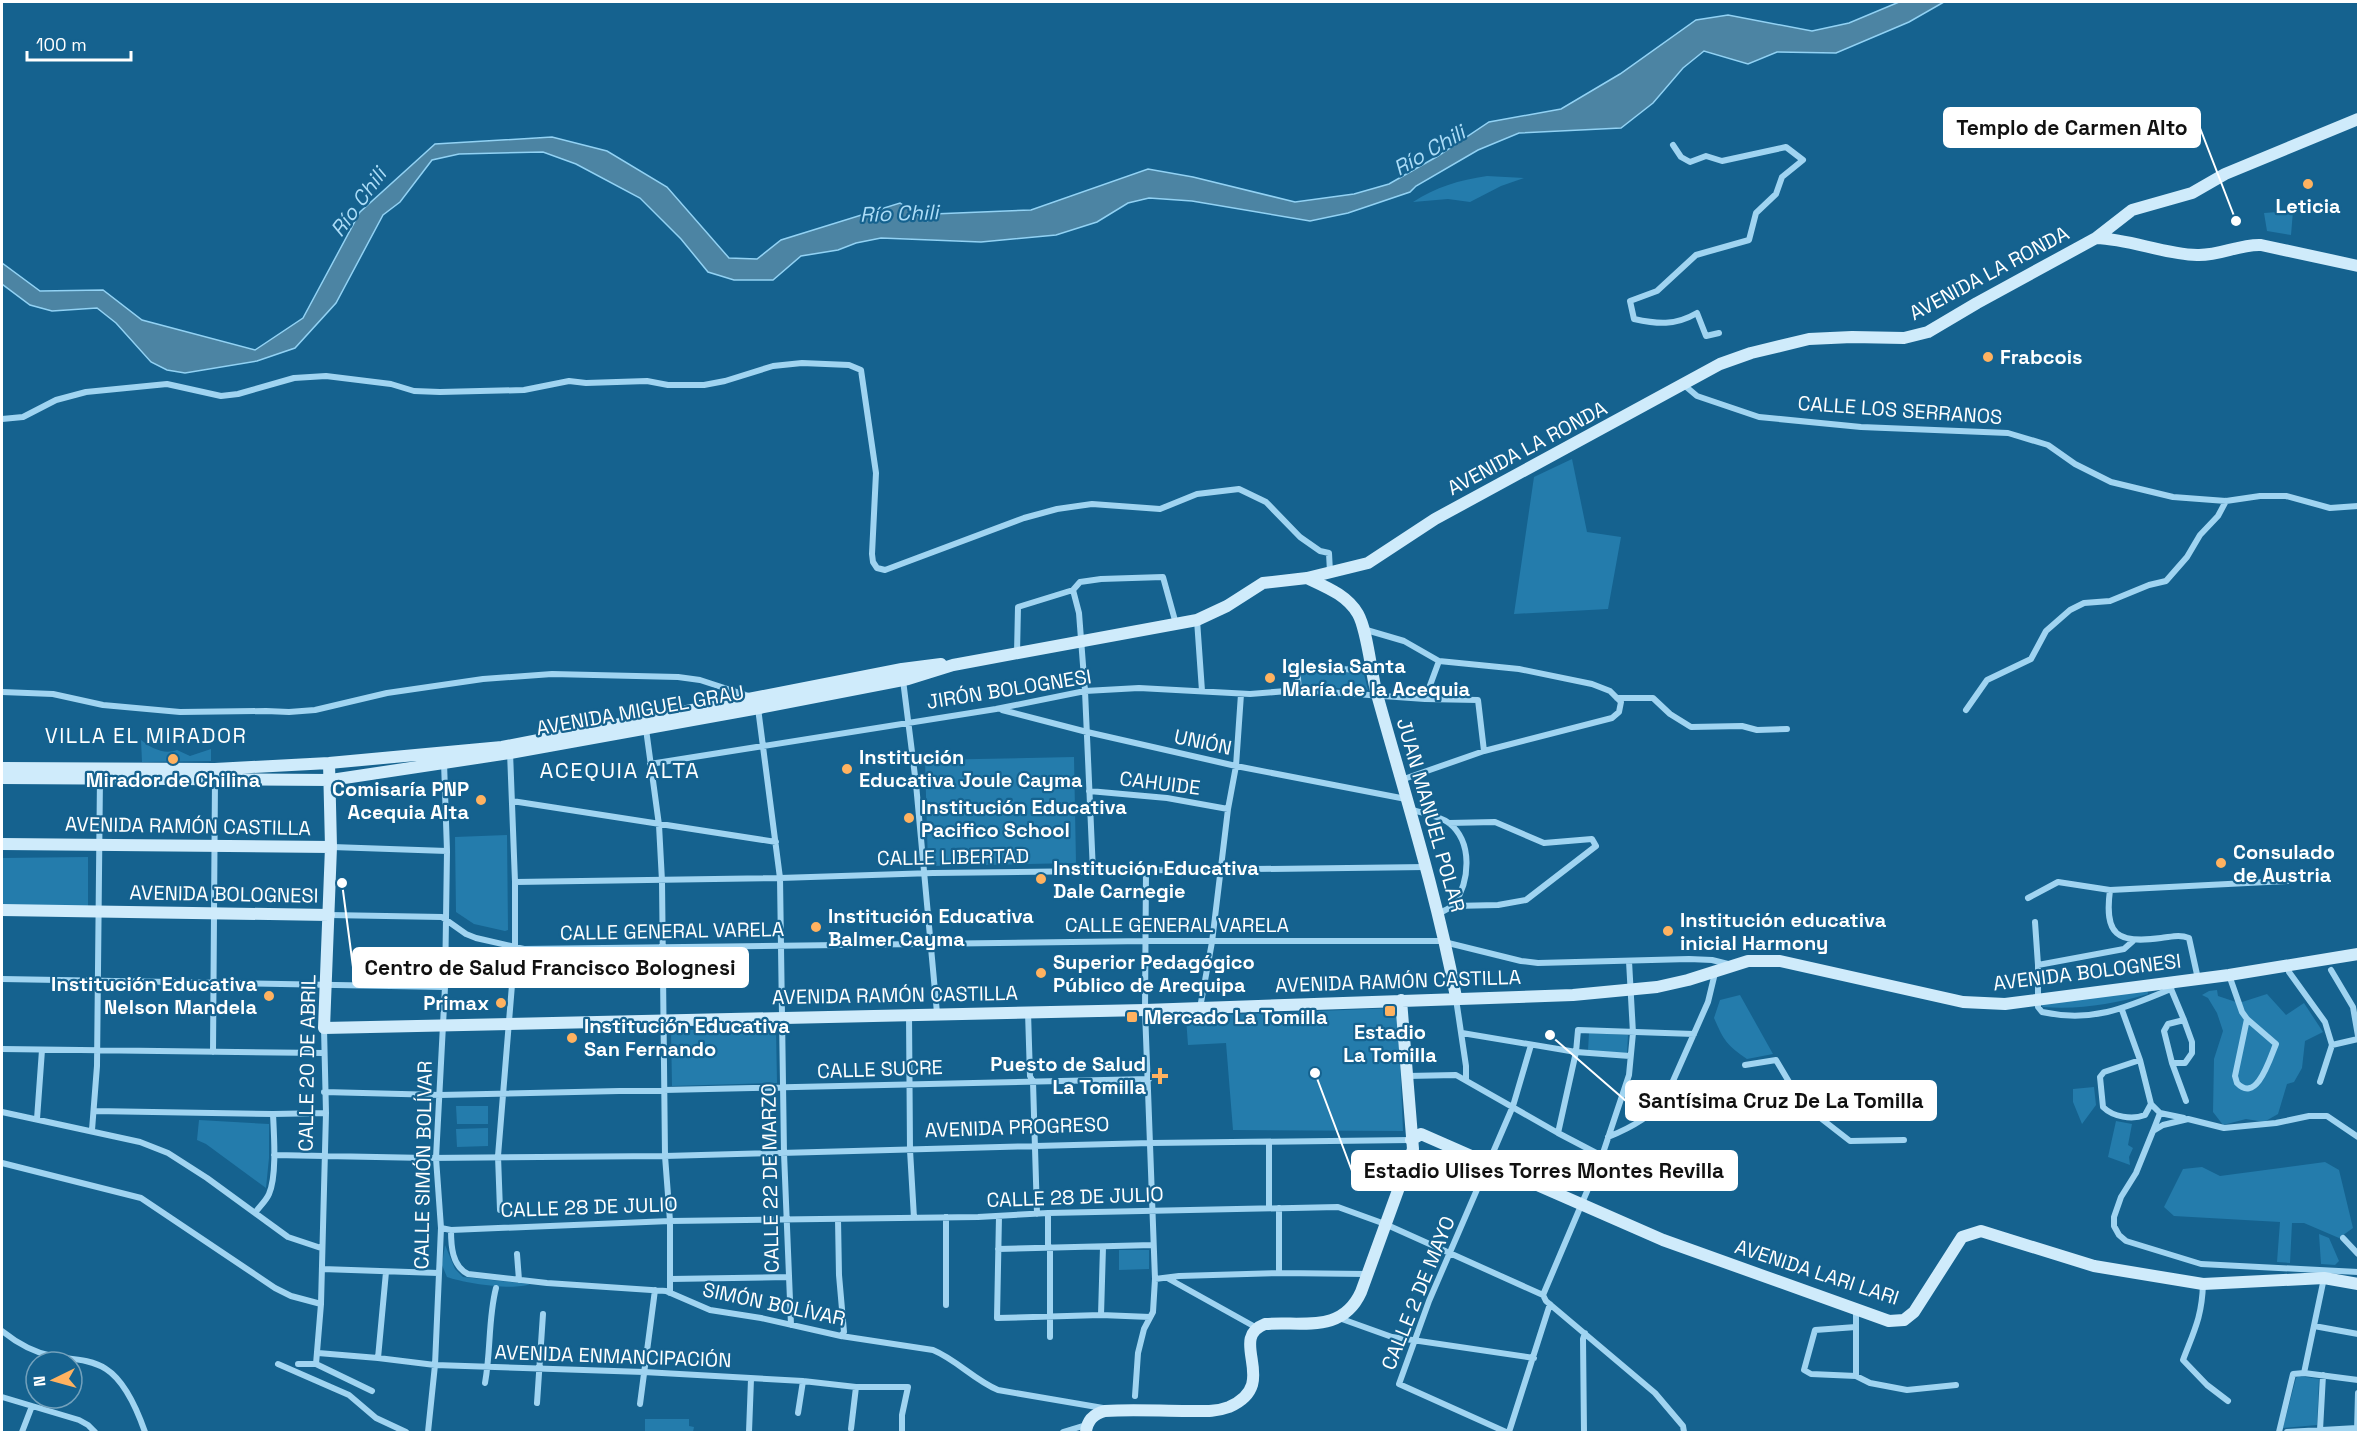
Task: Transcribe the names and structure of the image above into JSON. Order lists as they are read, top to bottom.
{
  "streets": {
    "main road": [
      "AVENIDA LA RONDA",
      "AVENIDA MIGUEL GRAU",
      "JUAN MANUEL POLAR",
      "AVENIDA RAMÓN CASTILLA",
      "AVENIDA BOLOGNESI",
      "CALLE 20 DE ABRIL",
      "AVENIDA PROGRESO",
      "AVENIDA LARI LARI"
    ],
    "street": [
      "CALLE LOS SERRANOS",
      "JIRÓN BOLOGNESI",
      "UNIÓN",
      "CAHUIDE",
      "CALLE LIBERTAD",
      "CALLE GENERAL VARELA",
      "CALLE SUCRE",
      "CALLE SIMÓN BOLÍVAR",
      "CALLE 22 DE MARZO",
      "CALLE 28 DE JULIO",
      "CALLE 2 DE MAYO",
      "SIMÓN BOLÍVAR",
      "AVENIDA ENMANCIPACIÓN"
    ]
  },
  "crossings": [
    ["AVENIDA LA RONDA", "CALLE LOS SERRANOS"],
    ["AVENIDA LA RONDA", "AVENIDA MIGUEL GRAU"],
    ["AVENIDA LA RONDA", "JUAN MANUEL POLAR"],
    ["JIRÓN BOLOGNESI", "UNIÓN"],
    ["JIRÓN BOLOGNESI", "JUAN MANUEL POLAR"],
    ["JIRÓN BOLOGNESI", "CALLE 22 DE MARZO"],
    ["AVENIDA MIGUEL GRAU", "JUAN MANUEL POLAR"],
    ["AVENIDA MIGUEL GRAU", "CALLE 20 DE ABRIL"],
    ["AVENIDA MIGUEL GRAU", "CALLE SIMÓN BOLÍVAR"],
    ["AVENIDA MIGUEL GRAU", "CALLE 22 DE MARZO"],
    ["UNIÓN", "JUAN MANUEL POLAR"],
    ["JUAN MANUEL POLAR", "AVENIDA RAMÓN CASTILLA"],
    ["JUAN MANUEL POLAR", "CALLE LIBERTAD"],
    ["JUAN MANUEL POLAR", "CALLE GENERAL VARELA"],
    ["AVENIDA RAMÓN CASTILLA", "AVENIDA BOLOGNESI"],
    ["AVENIDA RAMÓN CASTILLA", "CALLE 20 DE ABRIL"],
    ["AVENIDA RAMÓN CASTILLA", "CALLE SIMÓN BOLÍVAR"],
    ["AVENIDA RAMÓN CASTILLA", "CALLE 22 DE MARZO"],
    ["CALLE LIBERTAD", "CALLE 22 DE MARZO"],
    ["AVENIDA BOLOGNESI", "CALLE GENERAL VARELA"],
    ["AVENIDA BOLOGNESI", "CALLE 20 DE ABRIL"],
    ["AVENIDA BOLOGNESI", "CALLE SIMÓN BOLÍVAR"],
    ["CALLE GENERAL VARELA", "CALLE SIMÓN BOLÍVAR"],
    ["CALLE GENERAL VARELA", "CALLE 22 DE MARZO"],
    ["CALLE 20 DE ABRIL", "CALLE SUCRE"],
    ["CALLE 20 DE ABRIL", "AVENIDA PROGRESO"],
    ["CALLE 20 DE ABRIL", "AVENIDA ENMANCIPACIÓN"],
    ["CALLE SUCRE", "CALLE SIMÓN BOLÍVAR"],
    ["CALLE SUCRE", "CALLE 22 DE MARZO"],
    ["AVENIDA PROGRESO", "CALLE SIMÓN BOLÍVAR"],
    ["AVENIDA PROGRESO", "CALLE 22 DE MARZO"],
    ["AVENIDA PROGRESO", "AVENIDA LARI LARI"],
    ["AVENIDA PROGRESO", "CALLE 2 DE MAYO"],
    ["CALLE SIMÓN BOLÍVAR", "CALLE 28 DE JULIO"],
    ["CALLE SIMÓN BOLÍVAR", "AVENIDA ENMANCIPACIÓN"],
    ["CALLE 22 DE MARZO", "CALLE 28 DE JULIO"],
    ["CALLE 22 DE MARZO", "SIMÓN BOLÍVAR"],
    ["CALLE 28 DE JULIO", "CALLE 2 DE MAYO"],
    ["CALLE 28 DE JULIO", "SIMÓN BOLÍVAR"]
  ],
  "districts": ["VILLA EL MIRADOR", "ACEQUIA ALTA"],
  "water": ["Río Chili"],
  "places": {
    "other": [
      "Leticia",
      "Templo de Carmen Alto",
      "Frabcois",
      "Iglesia Santa María de la Acequia",
      "Mirador de Chilina",
      "Institución Educativa Joule Cayma",
      "Comisaría PNP Acequia Alta",
      "Institución Educativa Pacifico School",
      "Consulado de Austria",
      "Institución Educativa Dale Carnegie",
      "Centro de Salud Francisco Bolognesi",
      "Institución Educativa Balmer Cayma",
      "Institución educativa inicial Harmony",
      "Superior Pedagógico Público de Arequipa",
      "Institución Educativa Nelson Mandela",
      "Primax",
      "Santísima Cruz De La Tomilla",
      "Institución Educativa San Fernando",
      "Estadio Ulises Torres Montes Revilla"
    ],
    "transit": ["Estadio La Tomilla", "Mercado La Tomilla"],
    "health": ["Puesto de Salud La Tomilla"]
  },
  "scale_bar": "100 m",
  "north": "left"
}
